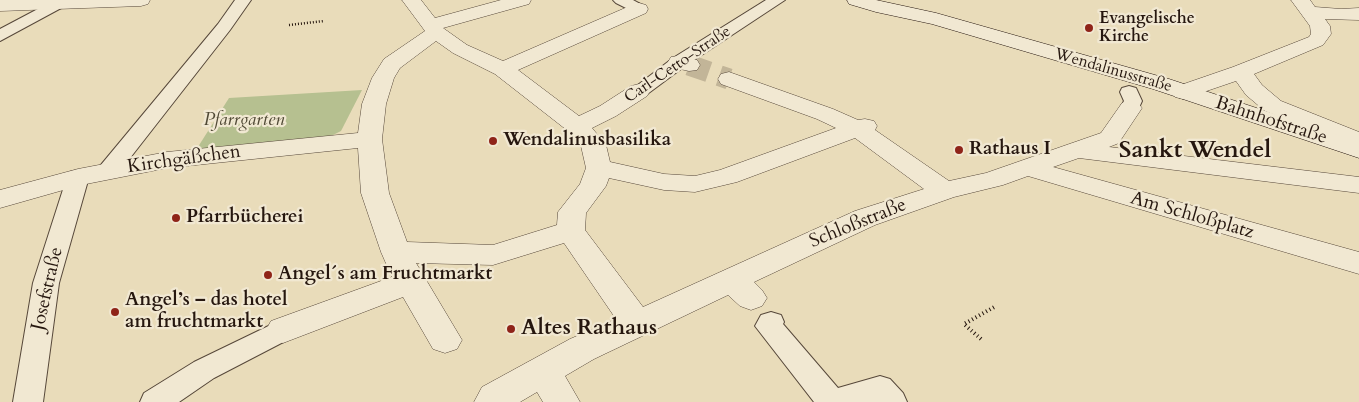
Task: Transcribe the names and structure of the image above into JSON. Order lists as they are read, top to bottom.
{
  "streets": {
    "street": [
      "Carl-Cetto-Straße",
      "Wendalinusstraße",
      "Bahnhofstraße",
      "Kirchgäßchen",
      "Am Schloßplatz",
      "Schloßstraße"
    ],
    "lane": ["Josefstraße"]
  },
  "crossings": [
    ["Wendalinusstraße", "Bahnhofstraße"],
    ["Wendalinusstraße", "Schloßstraße"],
    ["Kirchgäßchen", "Josefstraße"],
    ["Am Schloßplatz", "Schloßstraße"]
  ],
  "districts": ["Sankt Wendel"],
  "parks": ["Pfarrgarten"],
  "places": [
    "Evangelische Kirche",
    "Wendalinusbasilika",
    "Rathaus I",
    "Pfarrbücherei",
    "Angel´s am Fruchtmarkt",
    "Angel’s – das hotel am fruchtmarkt",
    "Altes Rathaus"
  ]
}
